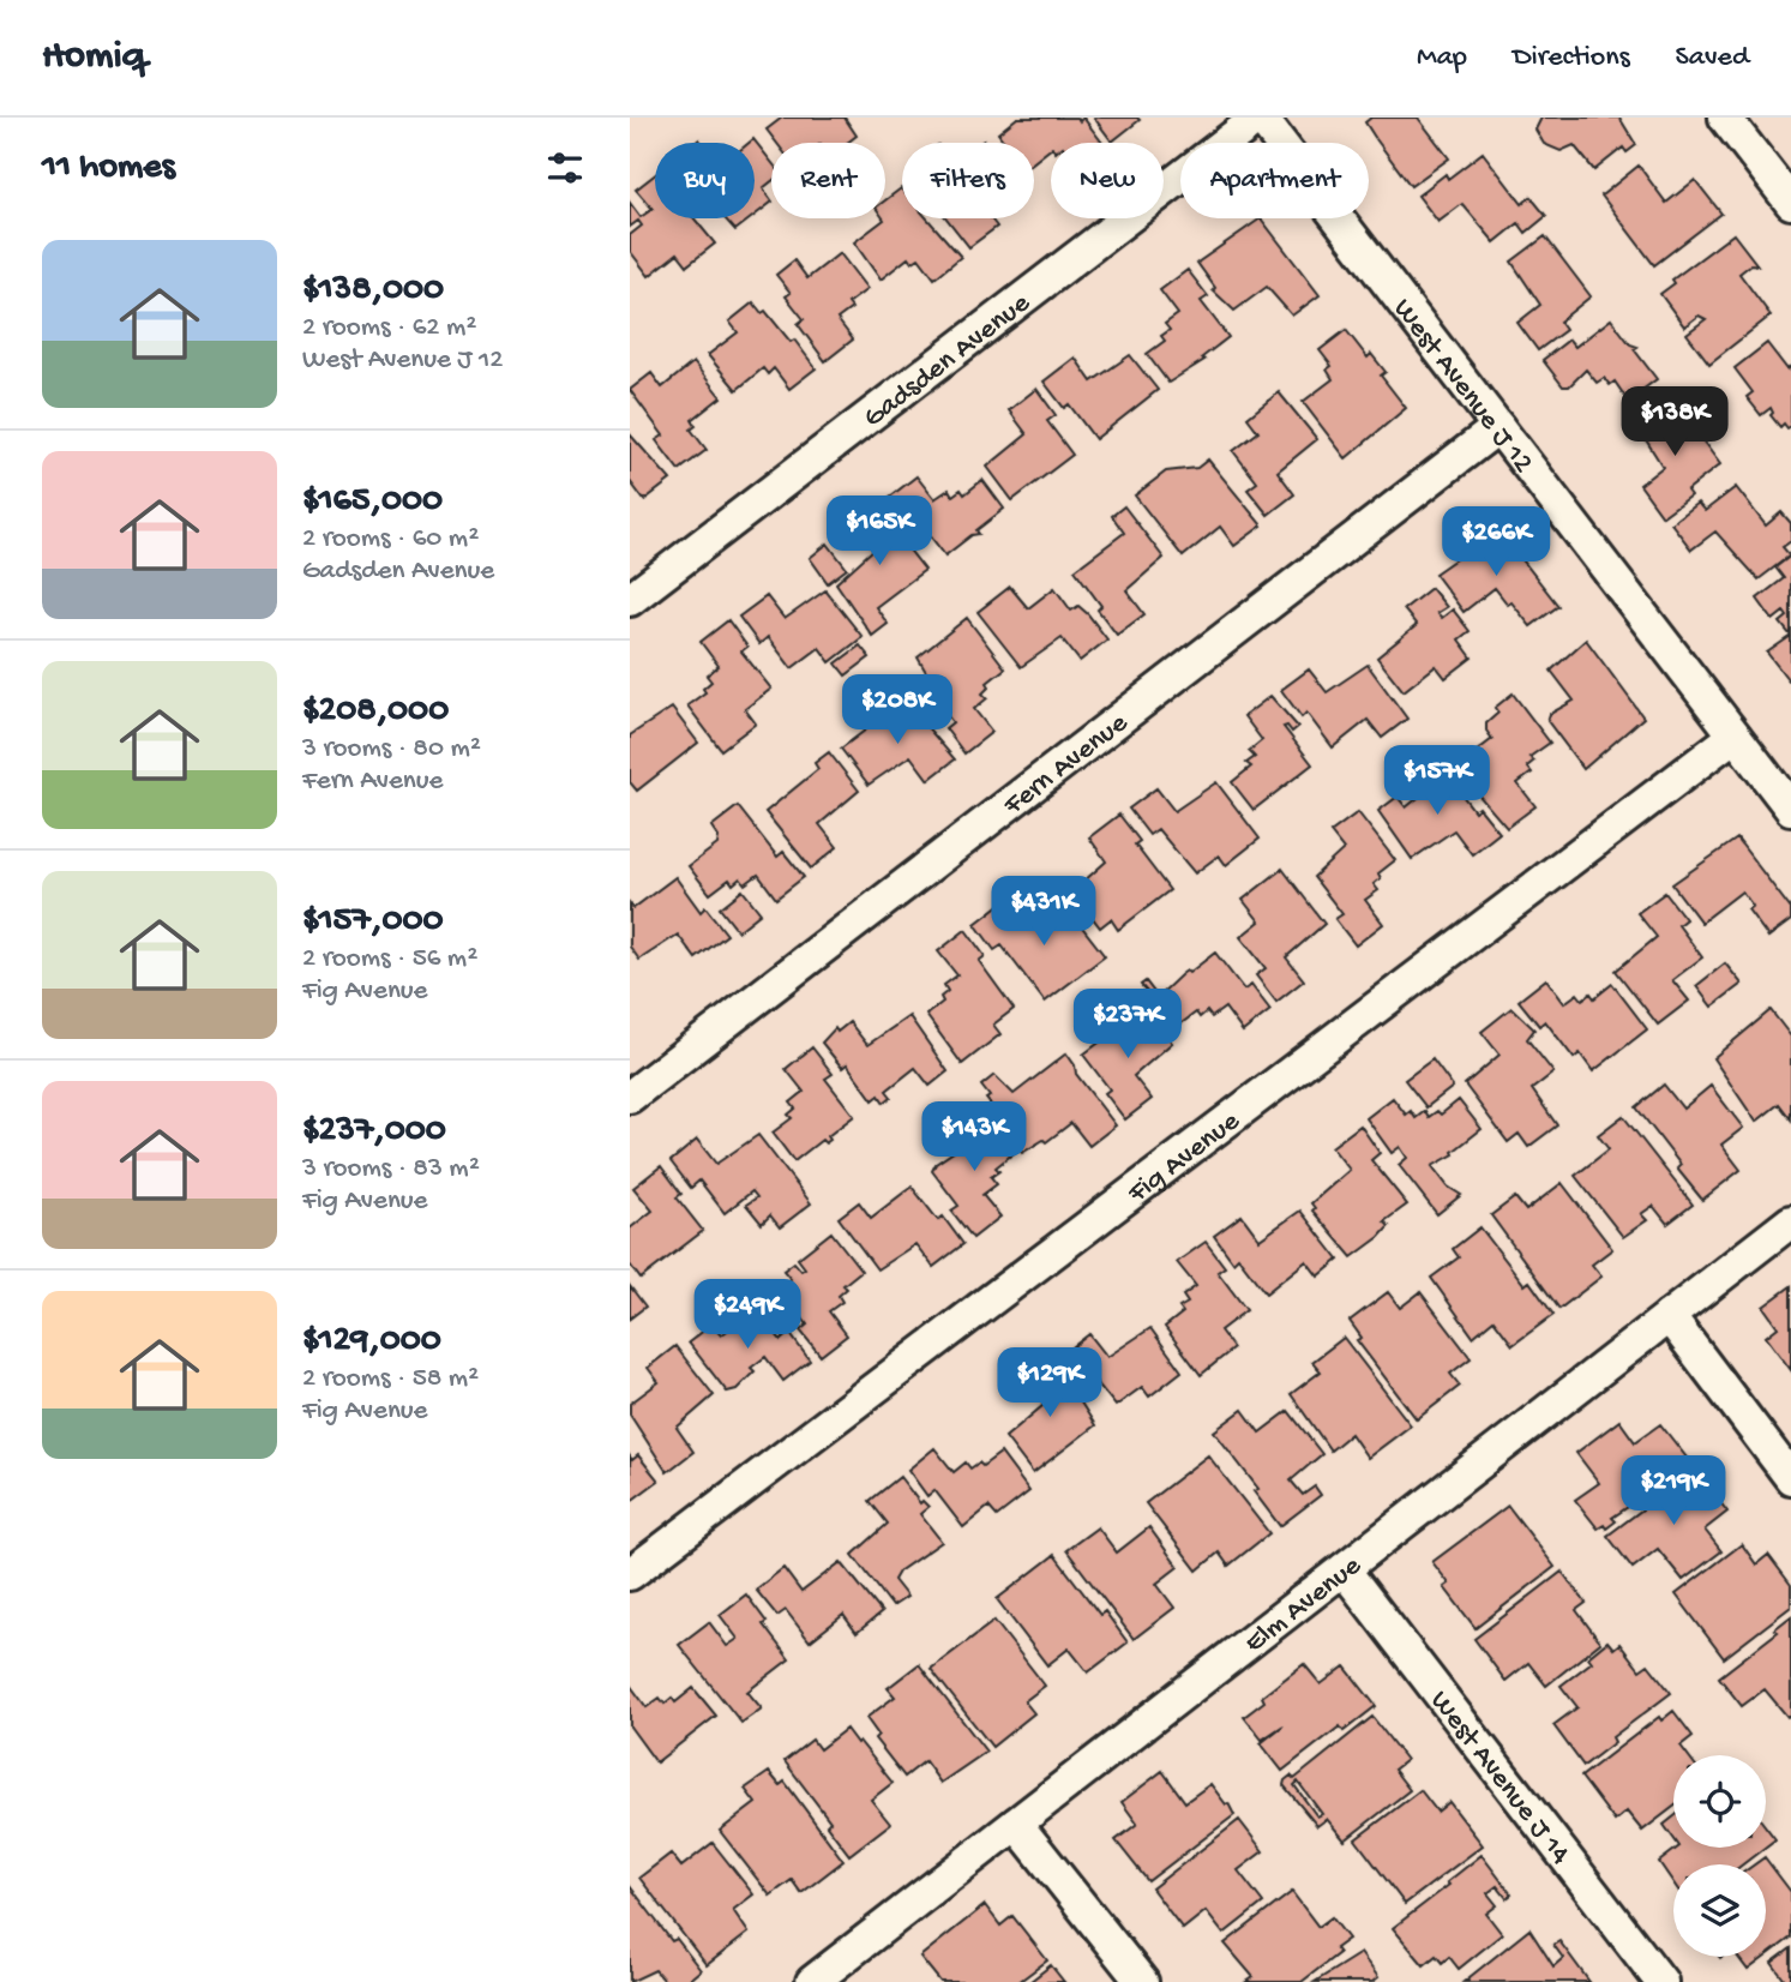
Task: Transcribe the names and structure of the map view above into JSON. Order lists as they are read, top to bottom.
{
  "streets": {
    "street": [
      "Gadsden Avenue",
      "West Avenue J 12",
      "Fern Avenue",
      "Fig Avenue",
      "Elm Avenue",
      "West Avenue J 14"
    ]
  },
  "crossings": [
    ["Gadsden Avenue", "West Avenue J 12"],
    ["West Avenue J 12", "Fern Avenue"],
    ["West Avenue J 12", "Fig Avenue"],
    ["Elm Avenue", "West Avenue J 14"]
  ],
  "page": {
    "header": "Homiq",
    "nav": ["Map", "Directions", "Saved"],
    "heading": "11 homes",
    "chip": [
      "Buy",
      "Rent",
      "Filters",
      "New",
      "Apartment"
    ],
    "list": [
      {
        "name": "$138,000",
        "note": "2 rooms · 62 m² · West Avenue J 12"
      },
      {
        "name": "$165,000",
        "note": "2 rooms · 60 m² · Gadsden Avenue"
      },
      {
        "name": "$208,000",
        "note": "3 rooms · 80 m² · Fern Avenue"
      },
      {
        "name": "$157,000",
        "note": "2 rooms · 56 m² · Fig Avenue"
      },
      {
        "name": "$237,000",
        "note": "3 rooms · 83 m² · Fig Avenue"
      },
      {
        "name": "$129,000",
        "note": "2 rooms · 58 m² · Fig Avenue"
      }
    ],
    "price": [
      "$138K",
      "$165K",
      "$266K",
      "$208K",
      "$157K",
      "$431K",
      "$237K",
      "$143K",
      "$249K",
      "$129K",
      "$219K"
    ]
  }
}
